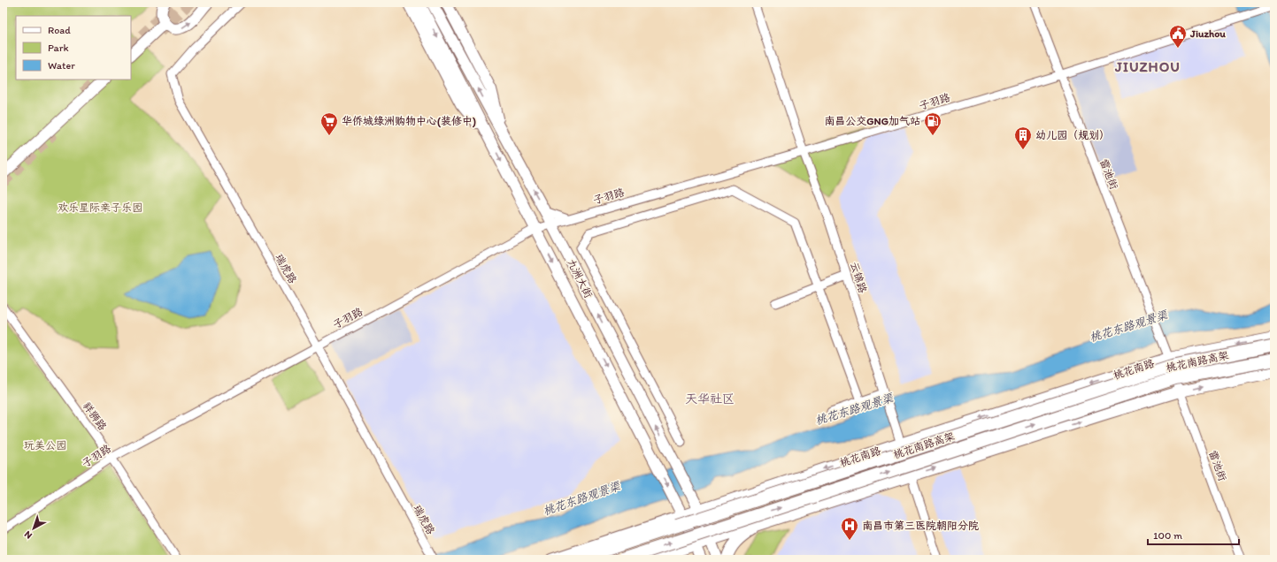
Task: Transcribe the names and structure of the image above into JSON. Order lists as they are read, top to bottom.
{
  "streets": {
    "highway": ["桃花南路高架"],
    "main road": ["九洲大街", "桃花南路"],
    "street": [
      "子羽路",
      "雷池街",
      "瑞虎路",
      "云锦路",
      "祥狮路"
    ]
  },
  "crossings": [
    ["子羽路", "雷池街"],
    ["子羽路", "瑞虎路"],
    ["子羽路", "云锦路"],
    ["子羽路", "九洲大街"],
    ["子羽路", "祥狮路"],
    ["雷池街", "桃花南路高架"],
    ["雷池街", "桃花南路"],
    ["云锦路", "桃花南路"],
    ["九洲大街", "桃花南路"],
    ["桃花南路高架", "桃花南路"]
  ],
  "districts": ["JIUZHOU", "天华社区"],
  "water": ["桃花东路观景渠"],
  "parks": ["欢乐星际亲子乐园", "玩美公园"],
  "places": {
    "public building": ["Jiuzhou"],
    "supermarket": ["华侨城绿洲购物中心(装修中)"],
    "fuel station": ["南昌公交GNG加气站"],
    "building": ["幼儿园（规划）"],
    "hospital": ["南昌市第三医院朝阳分院"]
  },
  "legend": ["Road", "Park", "Water"],
  "scale_bar": "100 m",
  "north": "bottom left"
}
